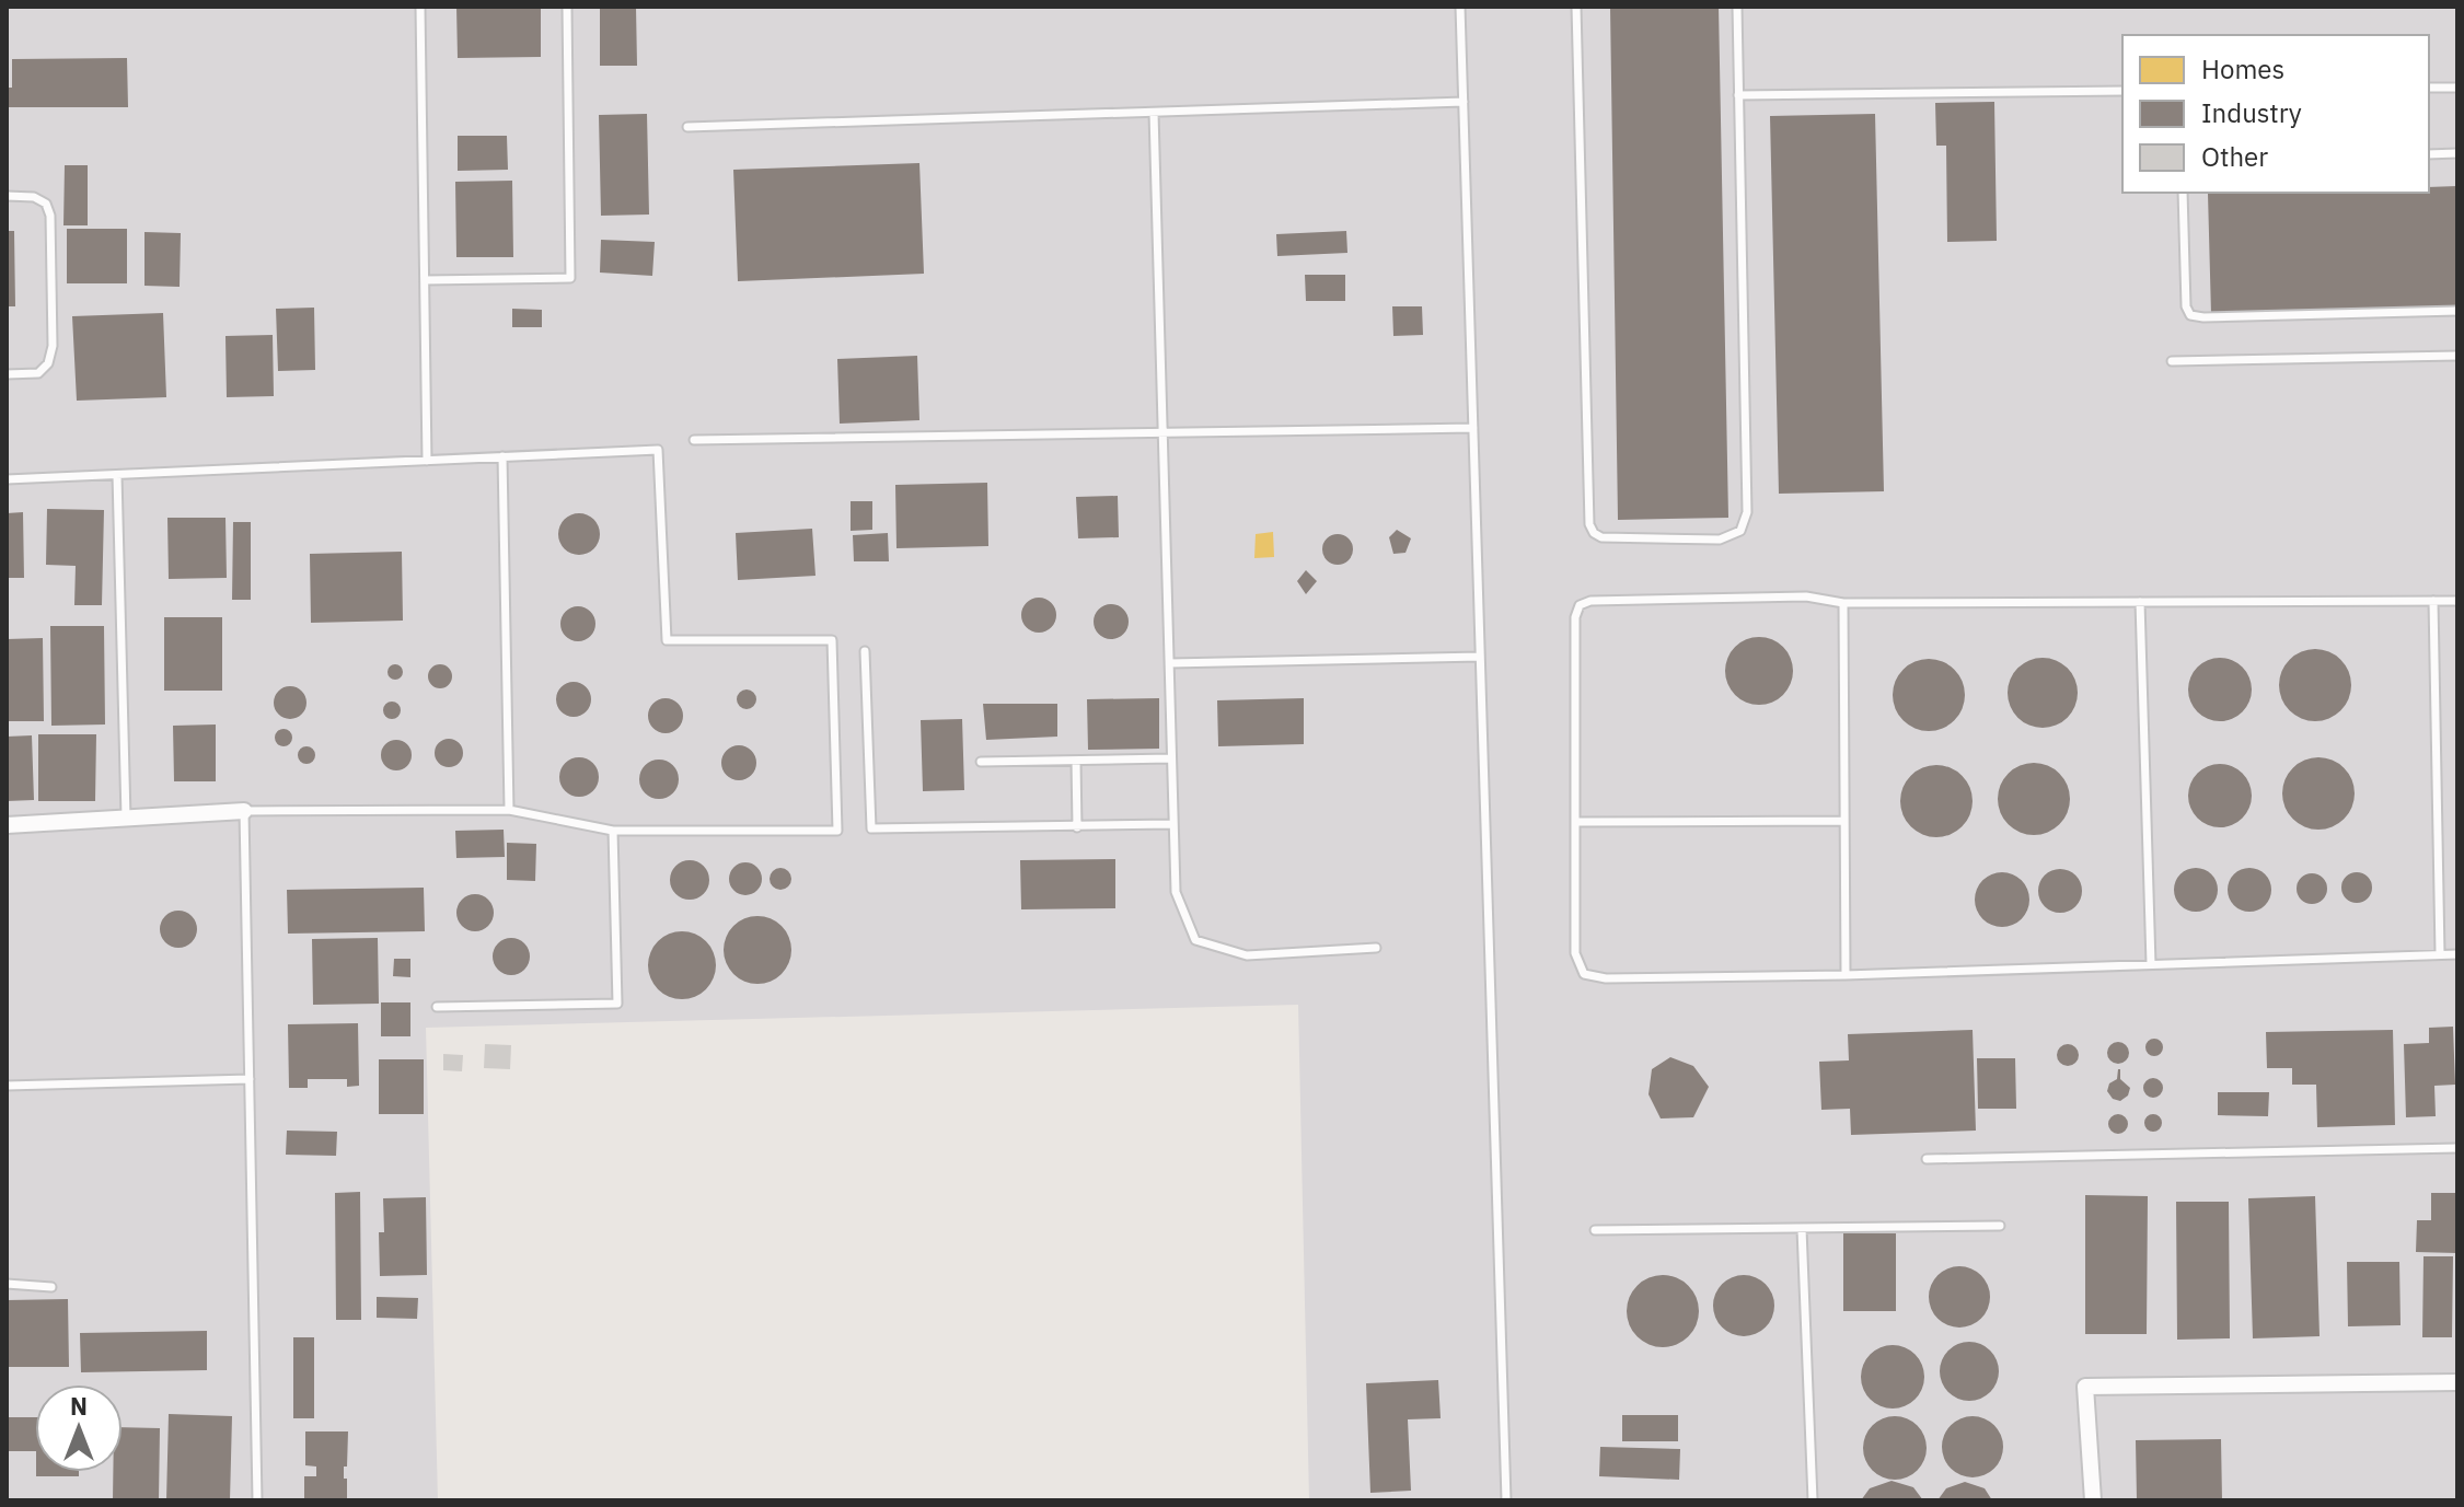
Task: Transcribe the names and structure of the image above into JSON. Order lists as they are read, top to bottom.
{
  "legend": ["Homes", "Industry", "Other"],
  "north": "top"
}
